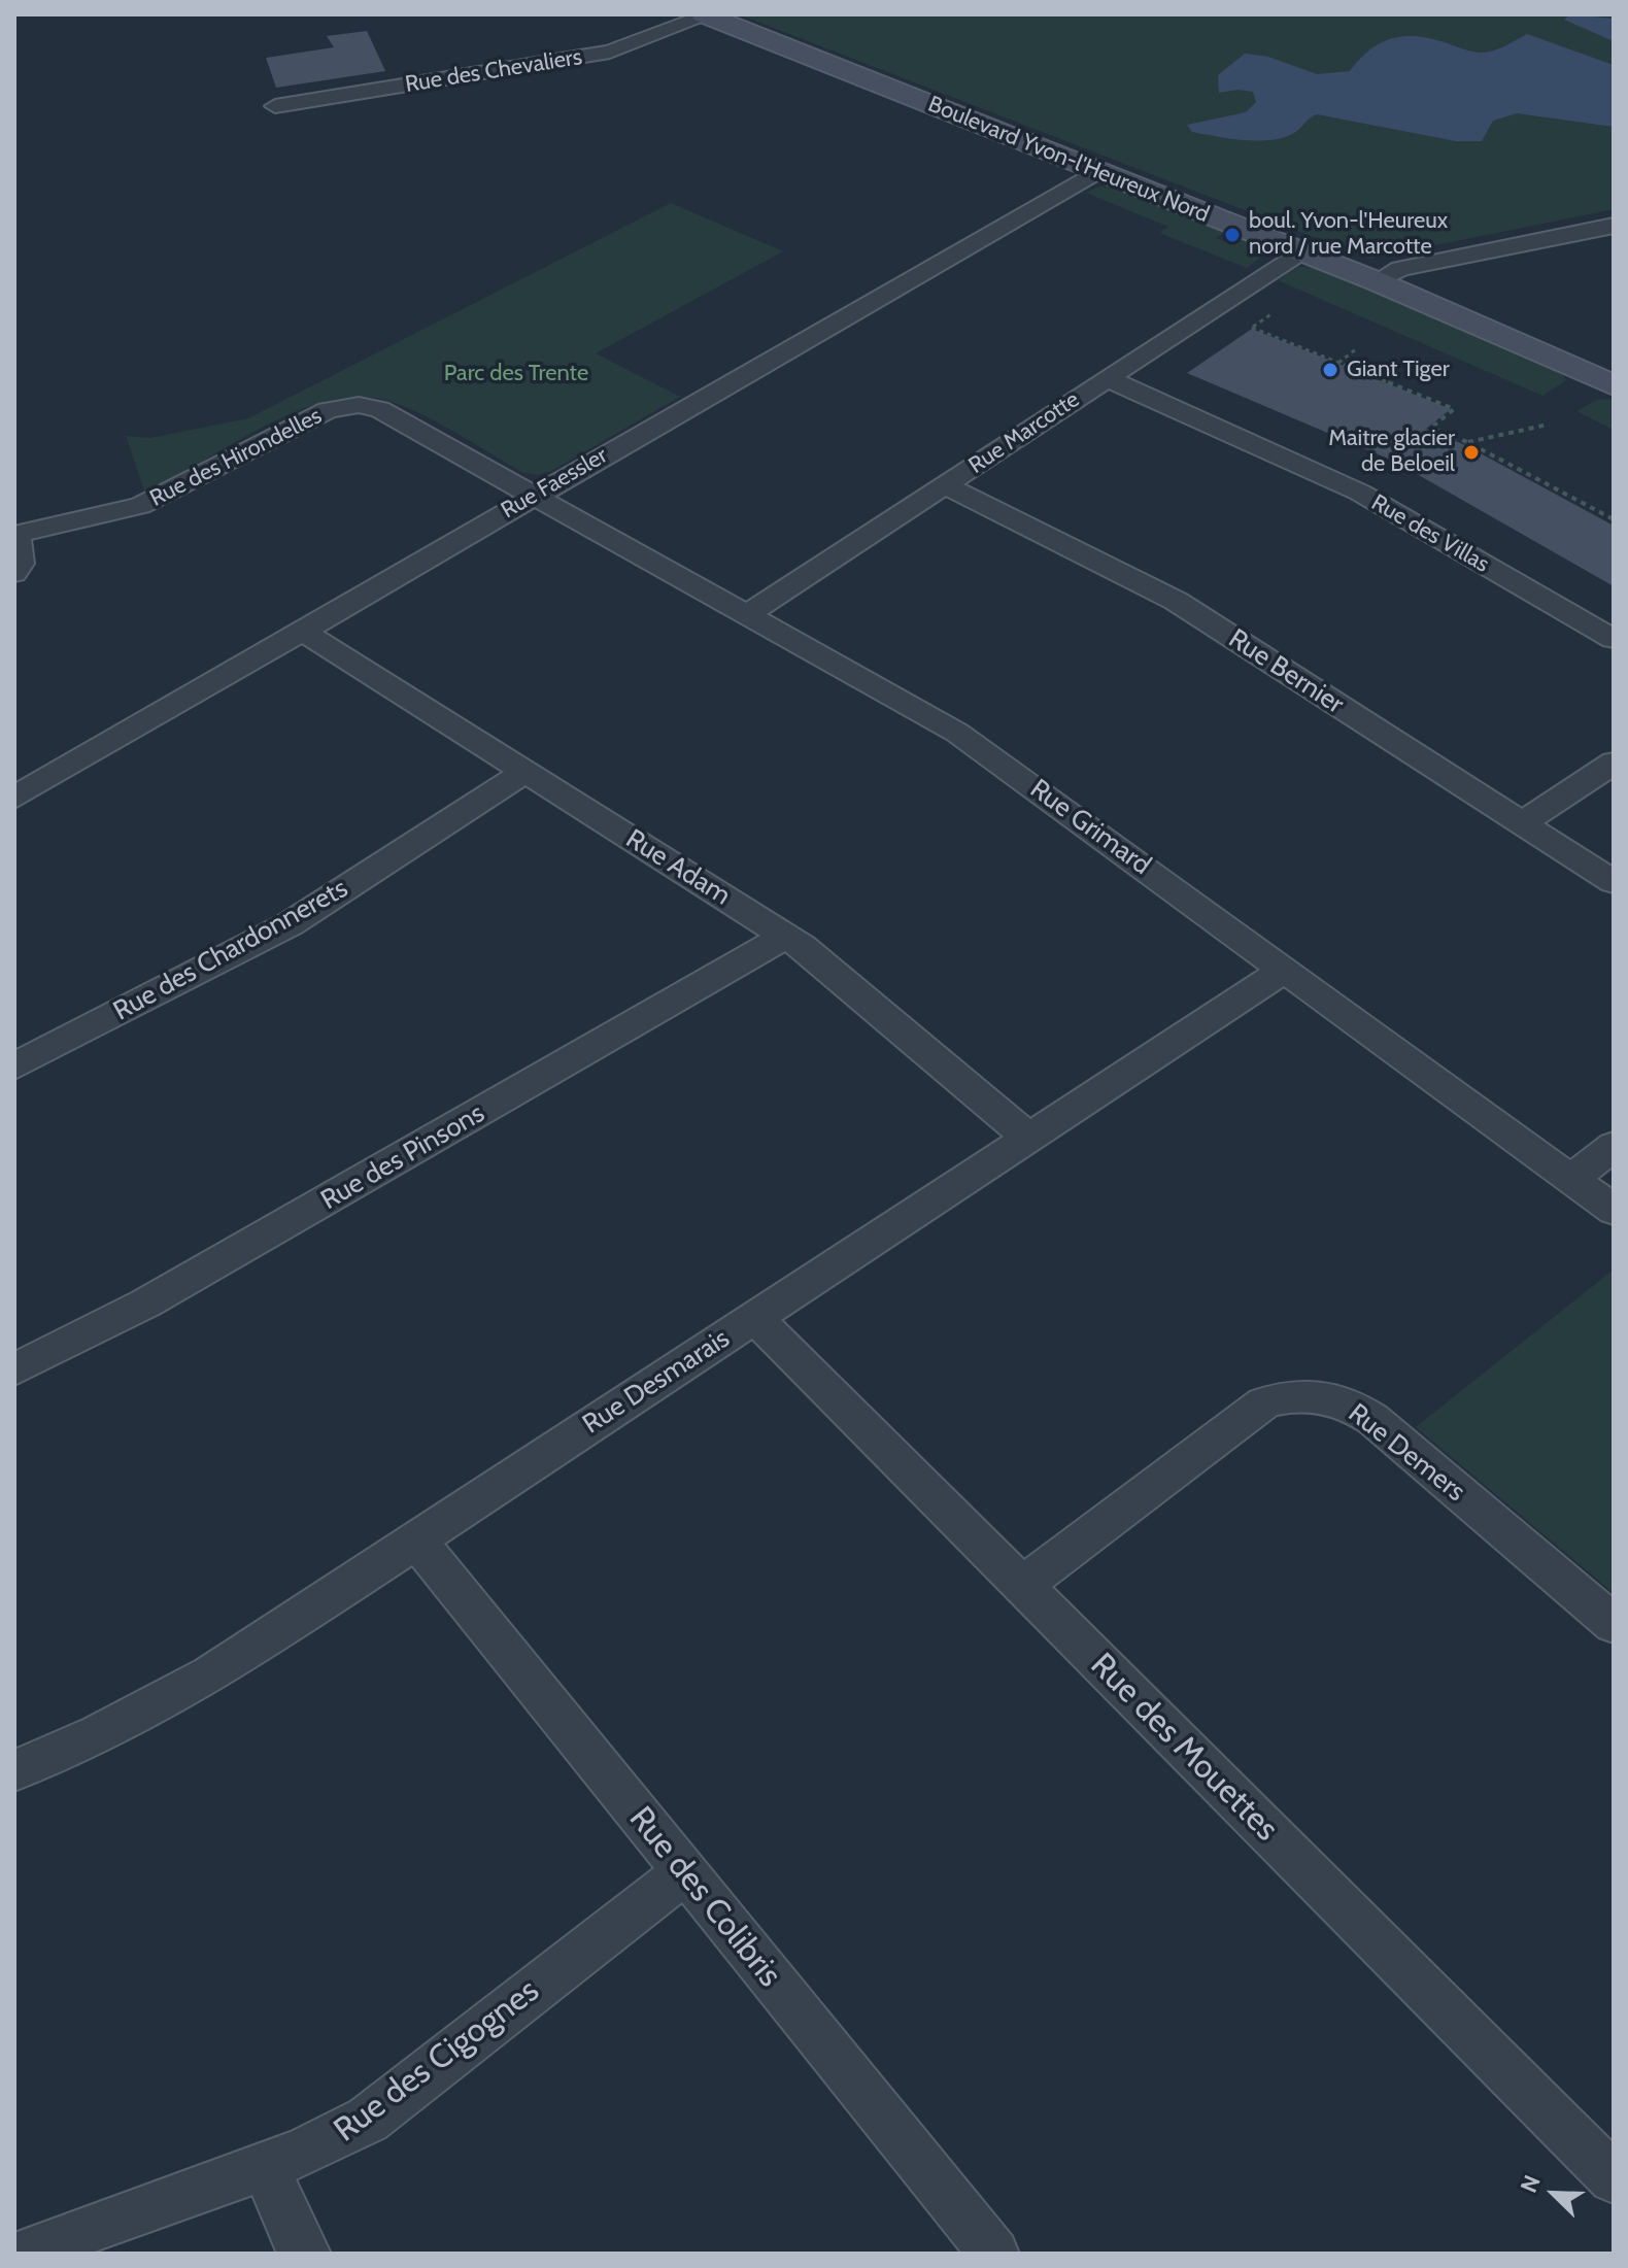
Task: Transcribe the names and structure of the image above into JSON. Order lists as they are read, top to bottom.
{
  "streets": {
    "street": [
      "Rue des Chevaliers",
      "Boulevard Yvon-l'Heureux Nord",
      "Rue Marcotte",
      "Rue des Hirondelles",
      "Rue Faessler",
      "Rue des Villas",
      "Rue Bernier",
      "Rue Grimard",
      "Rue Adam",
      "Rue des Chardonnerets",
      "Rue des Pinsons",
      "Rue Desmarais",
      "Rue Demers",
      "Rue des Mouettes",
      "Rue des Colibris",
      "Rue des Cigognes"
    ]
  },
  "crossings": [
    ["Rue des Chevaliers", "Boulevard Yvon-l'Heureux Nord"],
    ["Boulevard Yvon-l'Heureux Nord", "Rue Marcotte"],
    ["Boulevard Yvon-l'Heureux Nord", "Rue Faessler"],
    ["Rue Marcotte", "Rue des Villas"],
    ["Rue Marcotte", "Rue Bernier"],
    ["Rue Marcotte", "Rue Grimard"],
    ["Rue des Hirondelles", "Rue Faessler"],
    ["Rue des Hirondelles", "Rue Grimard"],
    ["Rue Faessler", "Rue Grimard"],
    ["Rue Faessler", "Rue Adam"],
    ["Rue Grimard", "Rue Desmarais"],
    ["Rue Adam", "Rue des Chardonnerets"],
    ["Rue Adam", "Rue des Pinsons"],
    ["Rue Adam", "Rue Desmarais"],
    ["Rue Desmarais", "Rue des Mouettes"],
    ["Rue Desmarais", "Rue des Colibris"],
    ["Rue Demers", "Rue des Mouettes"],
    ["Rue des Colibris", "Rue des Cigognes"]
  ],
  "parks": ["Parc des Trente"],
  "places": ["boul. Yvon-l'Heureux nord / rue Marcotte", "Giant Tiger", "Maitre glacier de Beloeil"],
  "north": "top left"
}
